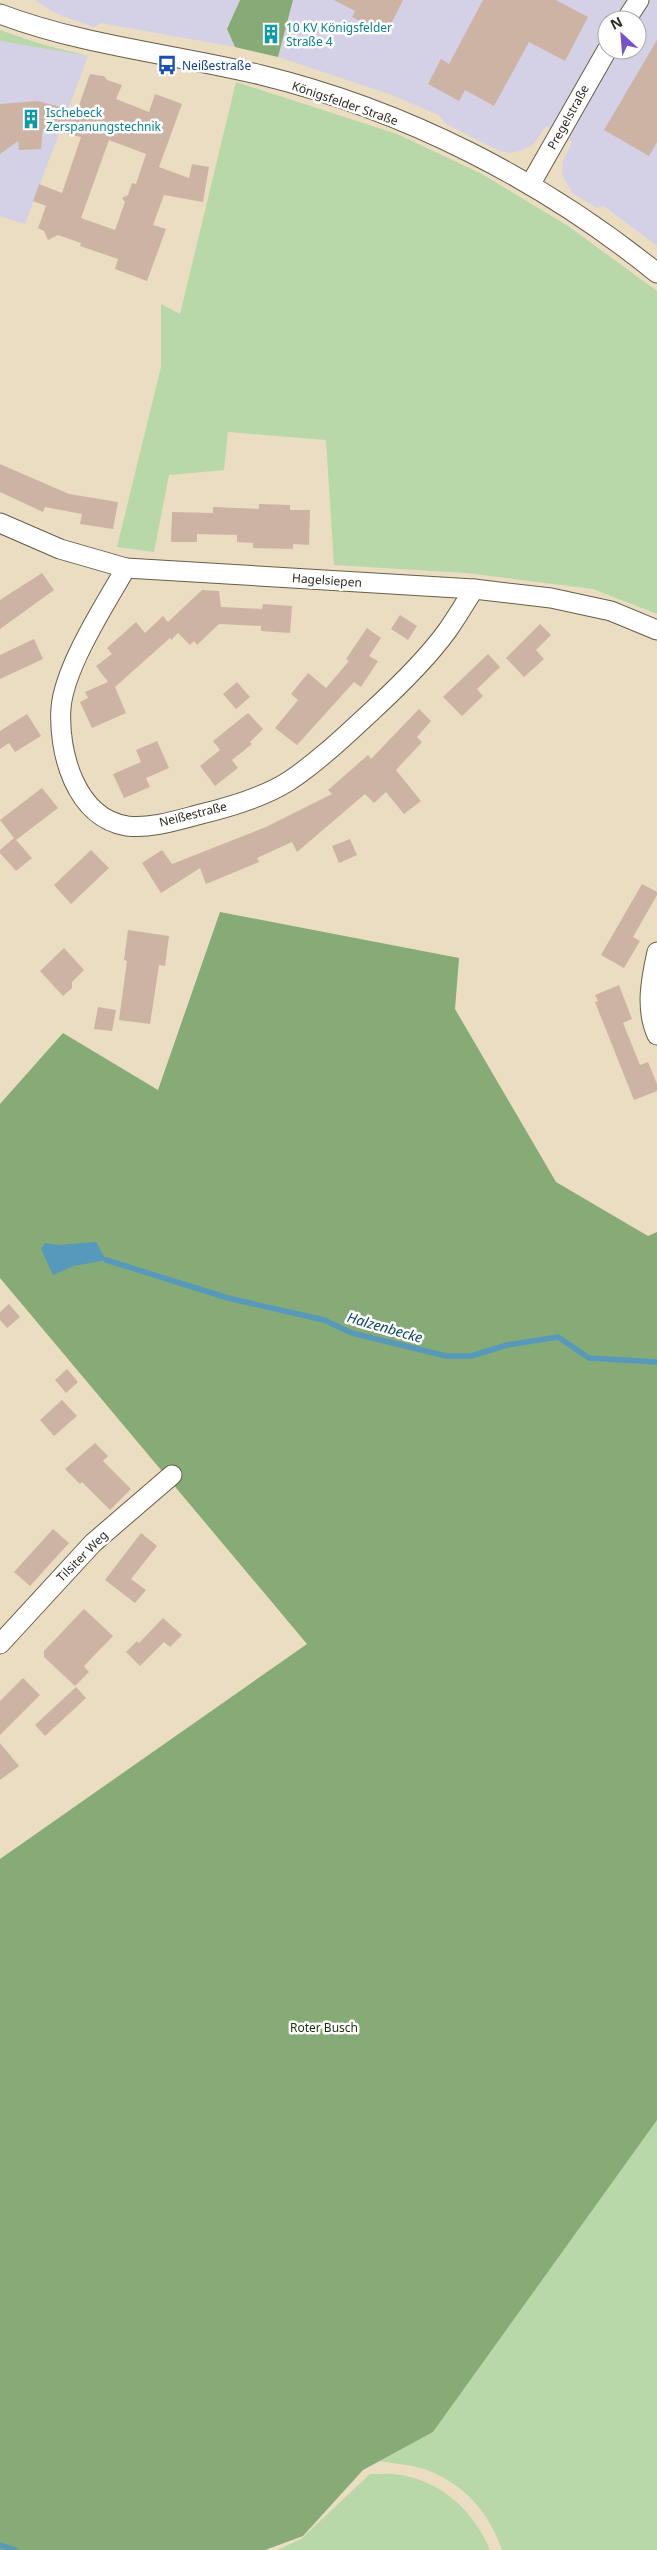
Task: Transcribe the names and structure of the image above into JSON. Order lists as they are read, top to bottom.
{
  "streets": {
    "street": [
      "Königsfelder Straße",
      "Pregelstraße",
      "Hagelsiepen",
      "Neißestraße",
      "Tilsiter Weg"
    ]
  },
  "crossings": [
    ["Königsfelder Straße", "Pregelstraße"],
    ["Hagelsiepen", "Neißestraße"]
  ],
  "water": ["Halzenbecke"],
  "parks": ["Roter Busch"],
  "places": {
    "building": ["10 KV Königsfelder Straße 4", "Ischebeck Zerspanungstechnik"],
    "bus stop": ["Neißestraße"]
  },
  "north": "top left"
}
